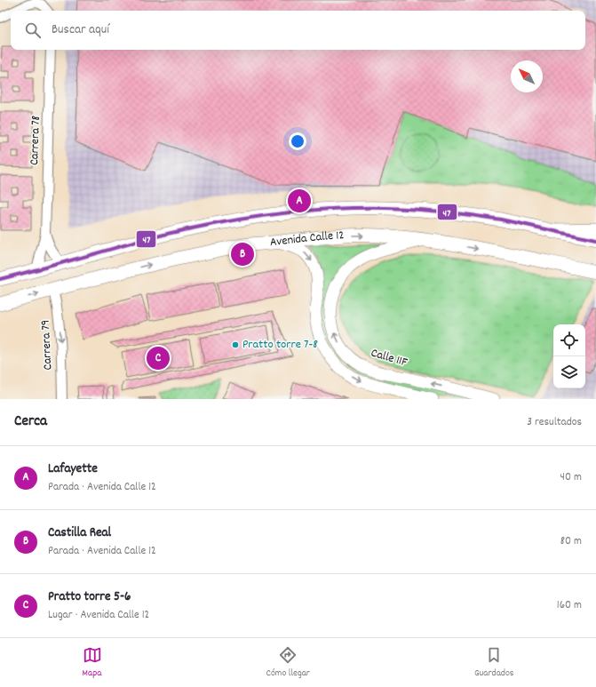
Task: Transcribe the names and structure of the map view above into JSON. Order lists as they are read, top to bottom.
{
  "streets": {
    "main road": ["Avenida Calle 12"],
    "street": ["Carrera 78", "Carrera 79", "Calle 11F"]
  },
  "crossings": [
    ["Avenida Calle 12", "Carrera 79"],
    ["Avenida Calle 12", "Calle 11F"]
  ],
  "one_way": ["Carrera 79"],
  "places": ["Pratto torre 7-8"],
  "lines": ["transit line 47"],
  "north": "top left",
  "page": {
    "search": "Buscar aquí",
    "pins": ["A", "B", "C"],
    "heading": ["Cerca", "3 resultados"],
    "list": [
      {
        "mark": "A",
        "name": "Lafayette",
        "note": "Parada · Avenida Calle 12",
        "value": "40 m"
      },
      {
        "mark": "B",
        "name": "Castilla Real",
        "note": "Parada · Avenida Calle 12",
        "value": "80 m"
      },
      {
        "mark": "C",
        "name": "Pratto torre 5-6",
        "note": "Lugar · Avenida Calle 12",
        "value": "160 m"
      }
    ],
    "nav": ["Mapa", "Cómo llegar", "Guardados"]
  }
}
